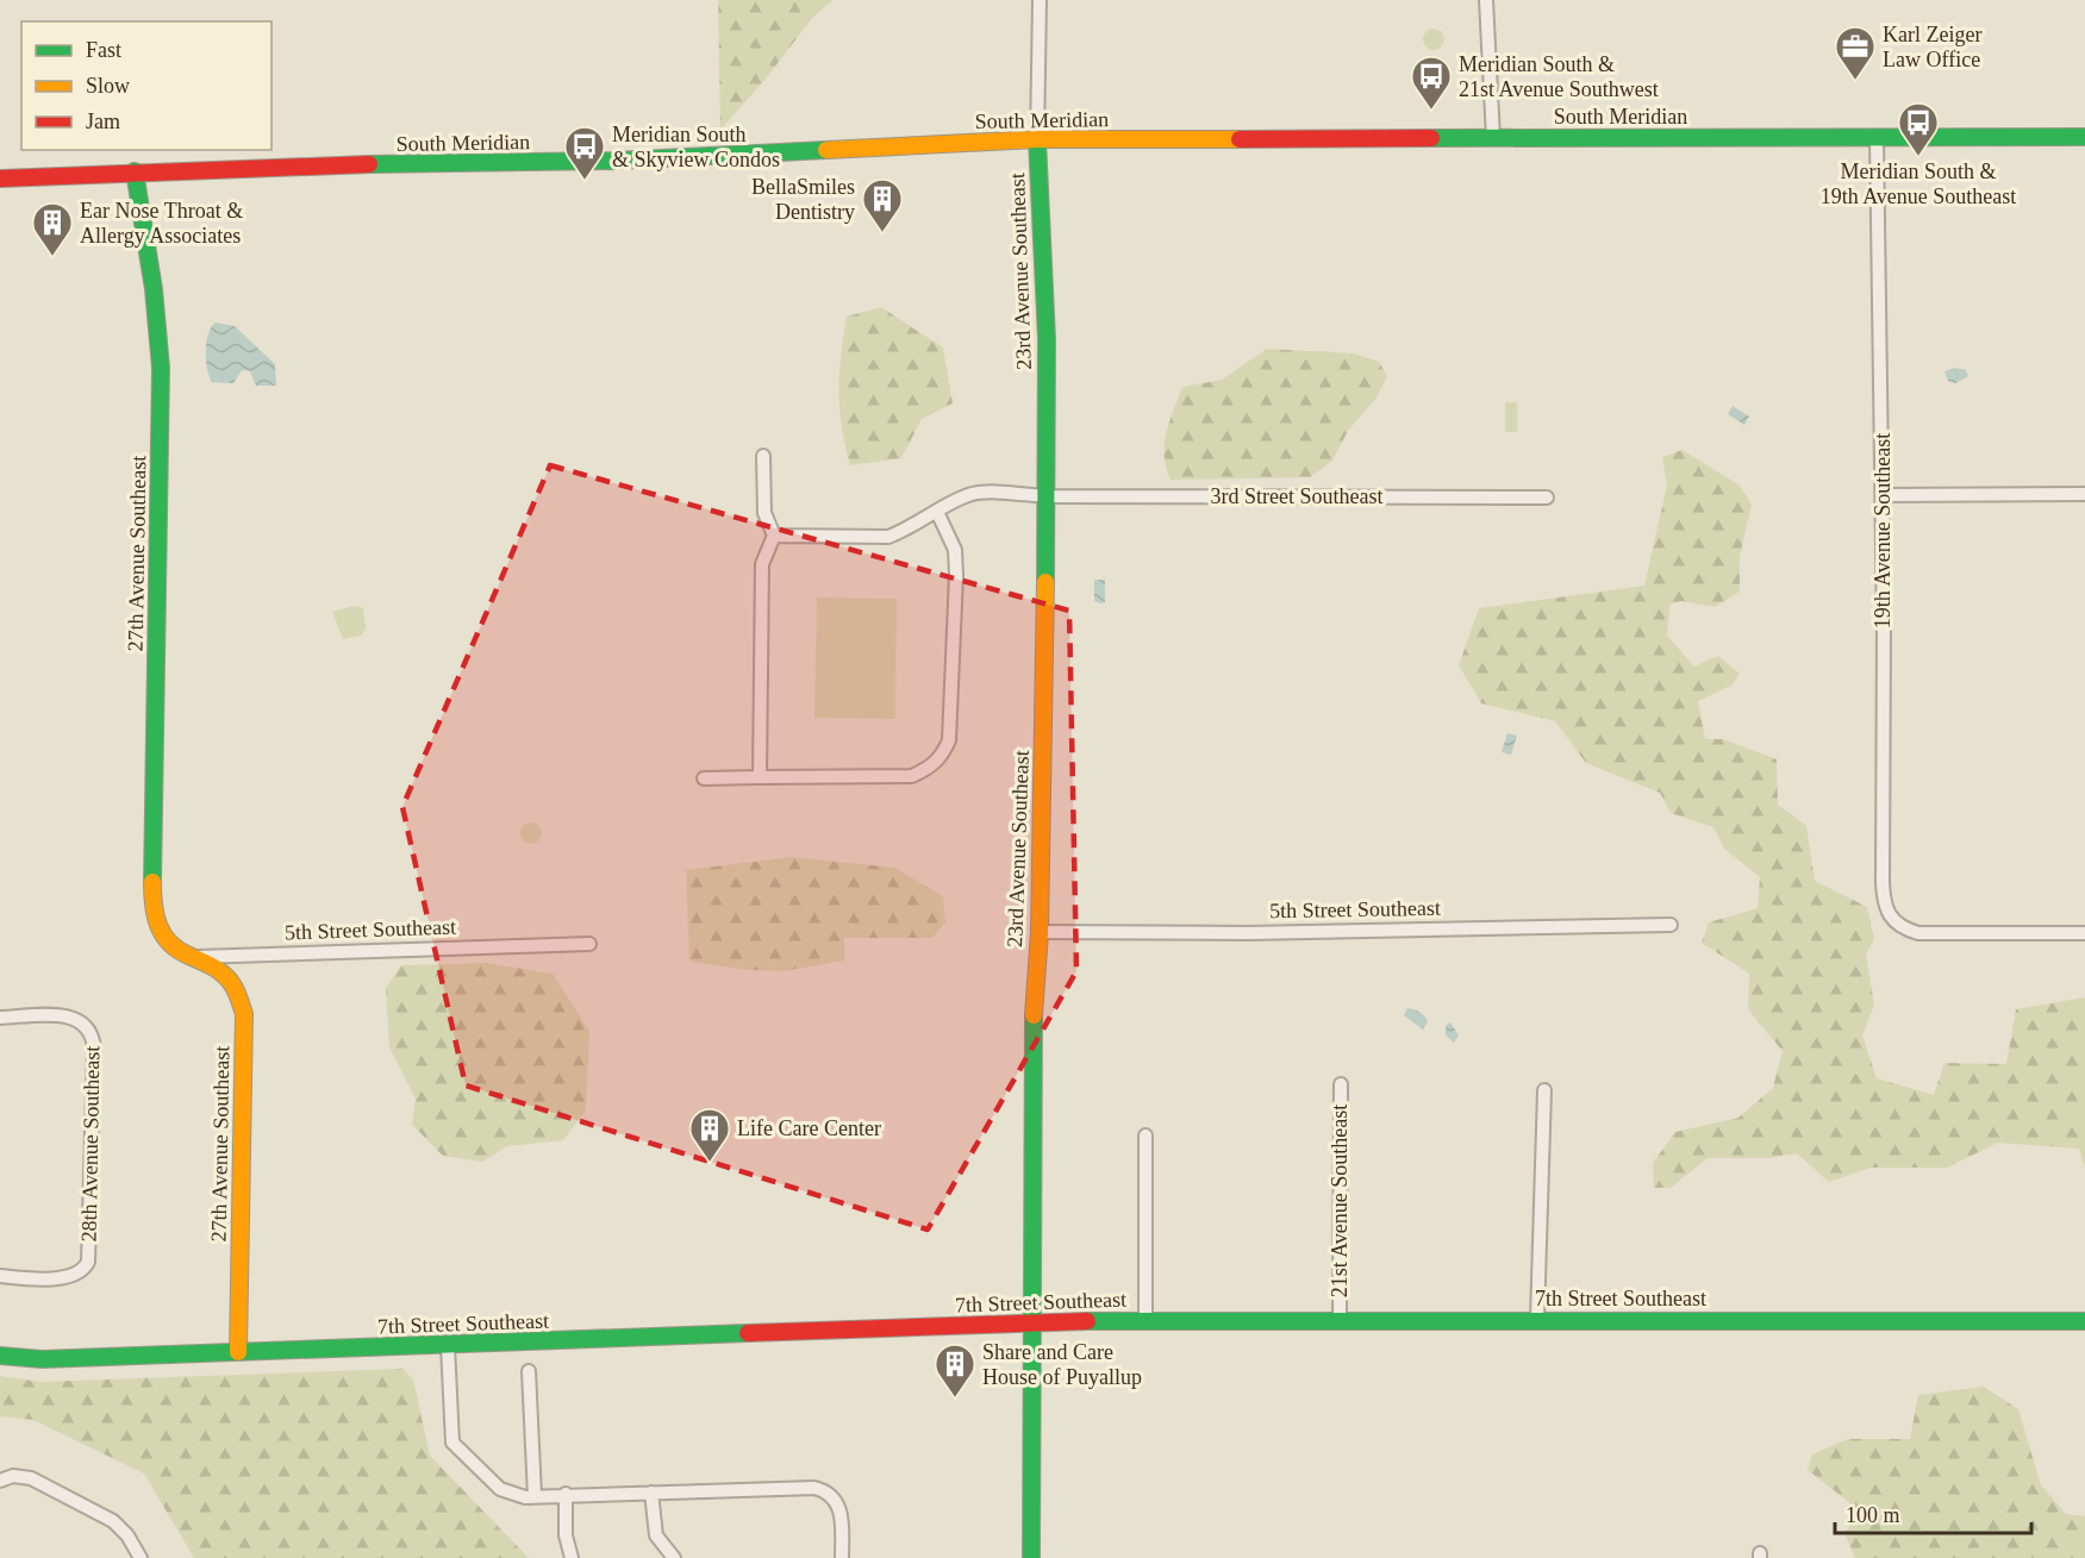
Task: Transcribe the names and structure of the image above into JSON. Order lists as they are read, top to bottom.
{
  "streets": {
    "street": [
      "South Meridian",
      "23rd Avenue Southeast",
      "3rd Street Southeast",
      "19th Avenue Southeast",
      "27th Avenue Southeast",
      "5th Street Southeast",
      "28th Avenue Southeast",
      "21st Avenue Southeast",
      "7th Street Southeast"
    ]
  },
  "crossings": [
    ["South Meridian", "23rd Avenue Southeast"],
    ["South Meridian", "19th Avenue Southeast"],
    ["South Meridian", "27th Avenue Southeast"],
    ["23rd Avenue Southeast", "3rd Street Southeast"],
    ["23rd Avenue Southeast", "5th Street Southeast"],
    ["23rd Avenue Southeast", "7th Street Southeast"],
    ["27th Avenue Southeast", "5th Street Southeast"],
    ["27th Avenue Southeast", "7th Street Southeast"],
    ["21st Avenue Southeast", "7th Street Southeast"]
  ],
  "places": {
    "office": ["Karl Zeiger Law Office"],
    "bus stop": ["Meridian South & 21st Avenue Southwest", "Meridian South & 19th Avenue Southeast", "Meridian South & Skyview Condos"],
    "building": [
      "BellaSmiles Dentistry",
      "Ear Nose Throat & Allergy Associates",
      "Life Care Center",
      "Share and Care House of Puyallup"
    ]
  },
  "legend": ["Fast", "Slow", "Jam"],
  "scale_bar": "100 m"
}
